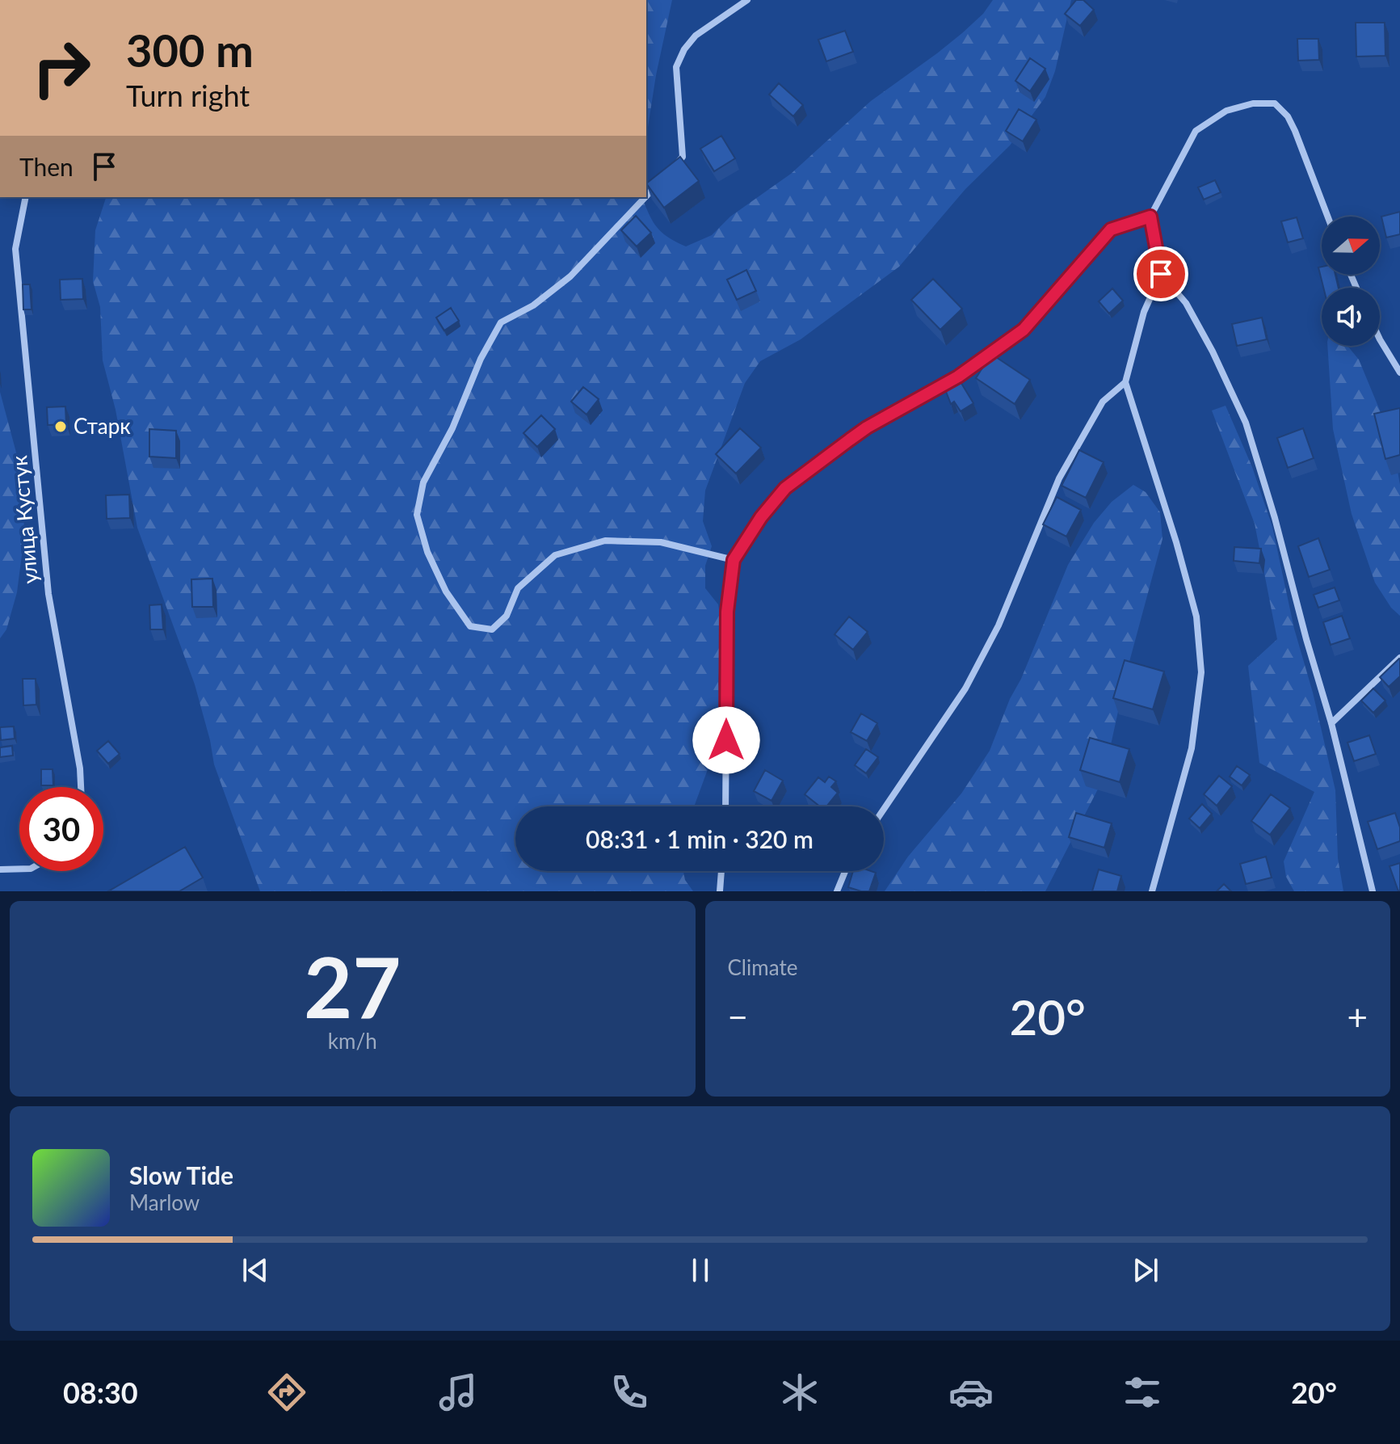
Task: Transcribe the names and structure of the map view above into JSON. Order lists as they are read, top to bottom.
{
  "streets": {
    "street": ["улица Кустук"]
  },
  "places": ["Старк"],
  "north": "right",
  "page": {
    "turn": ["300 m", "Turn right"],
    "then": "Then",
    "limit": "30",
    "trip": "08:31 · 1 min · 320 m",
    "tile": [
      ["27", "km/h"],
      "Climate"
    ],
    "heat": ["−", "20°", "+"],
    "song": ["Slow Tide", "Marlow"],
    "tabs": ["08:30", "20°"]
  }
}
